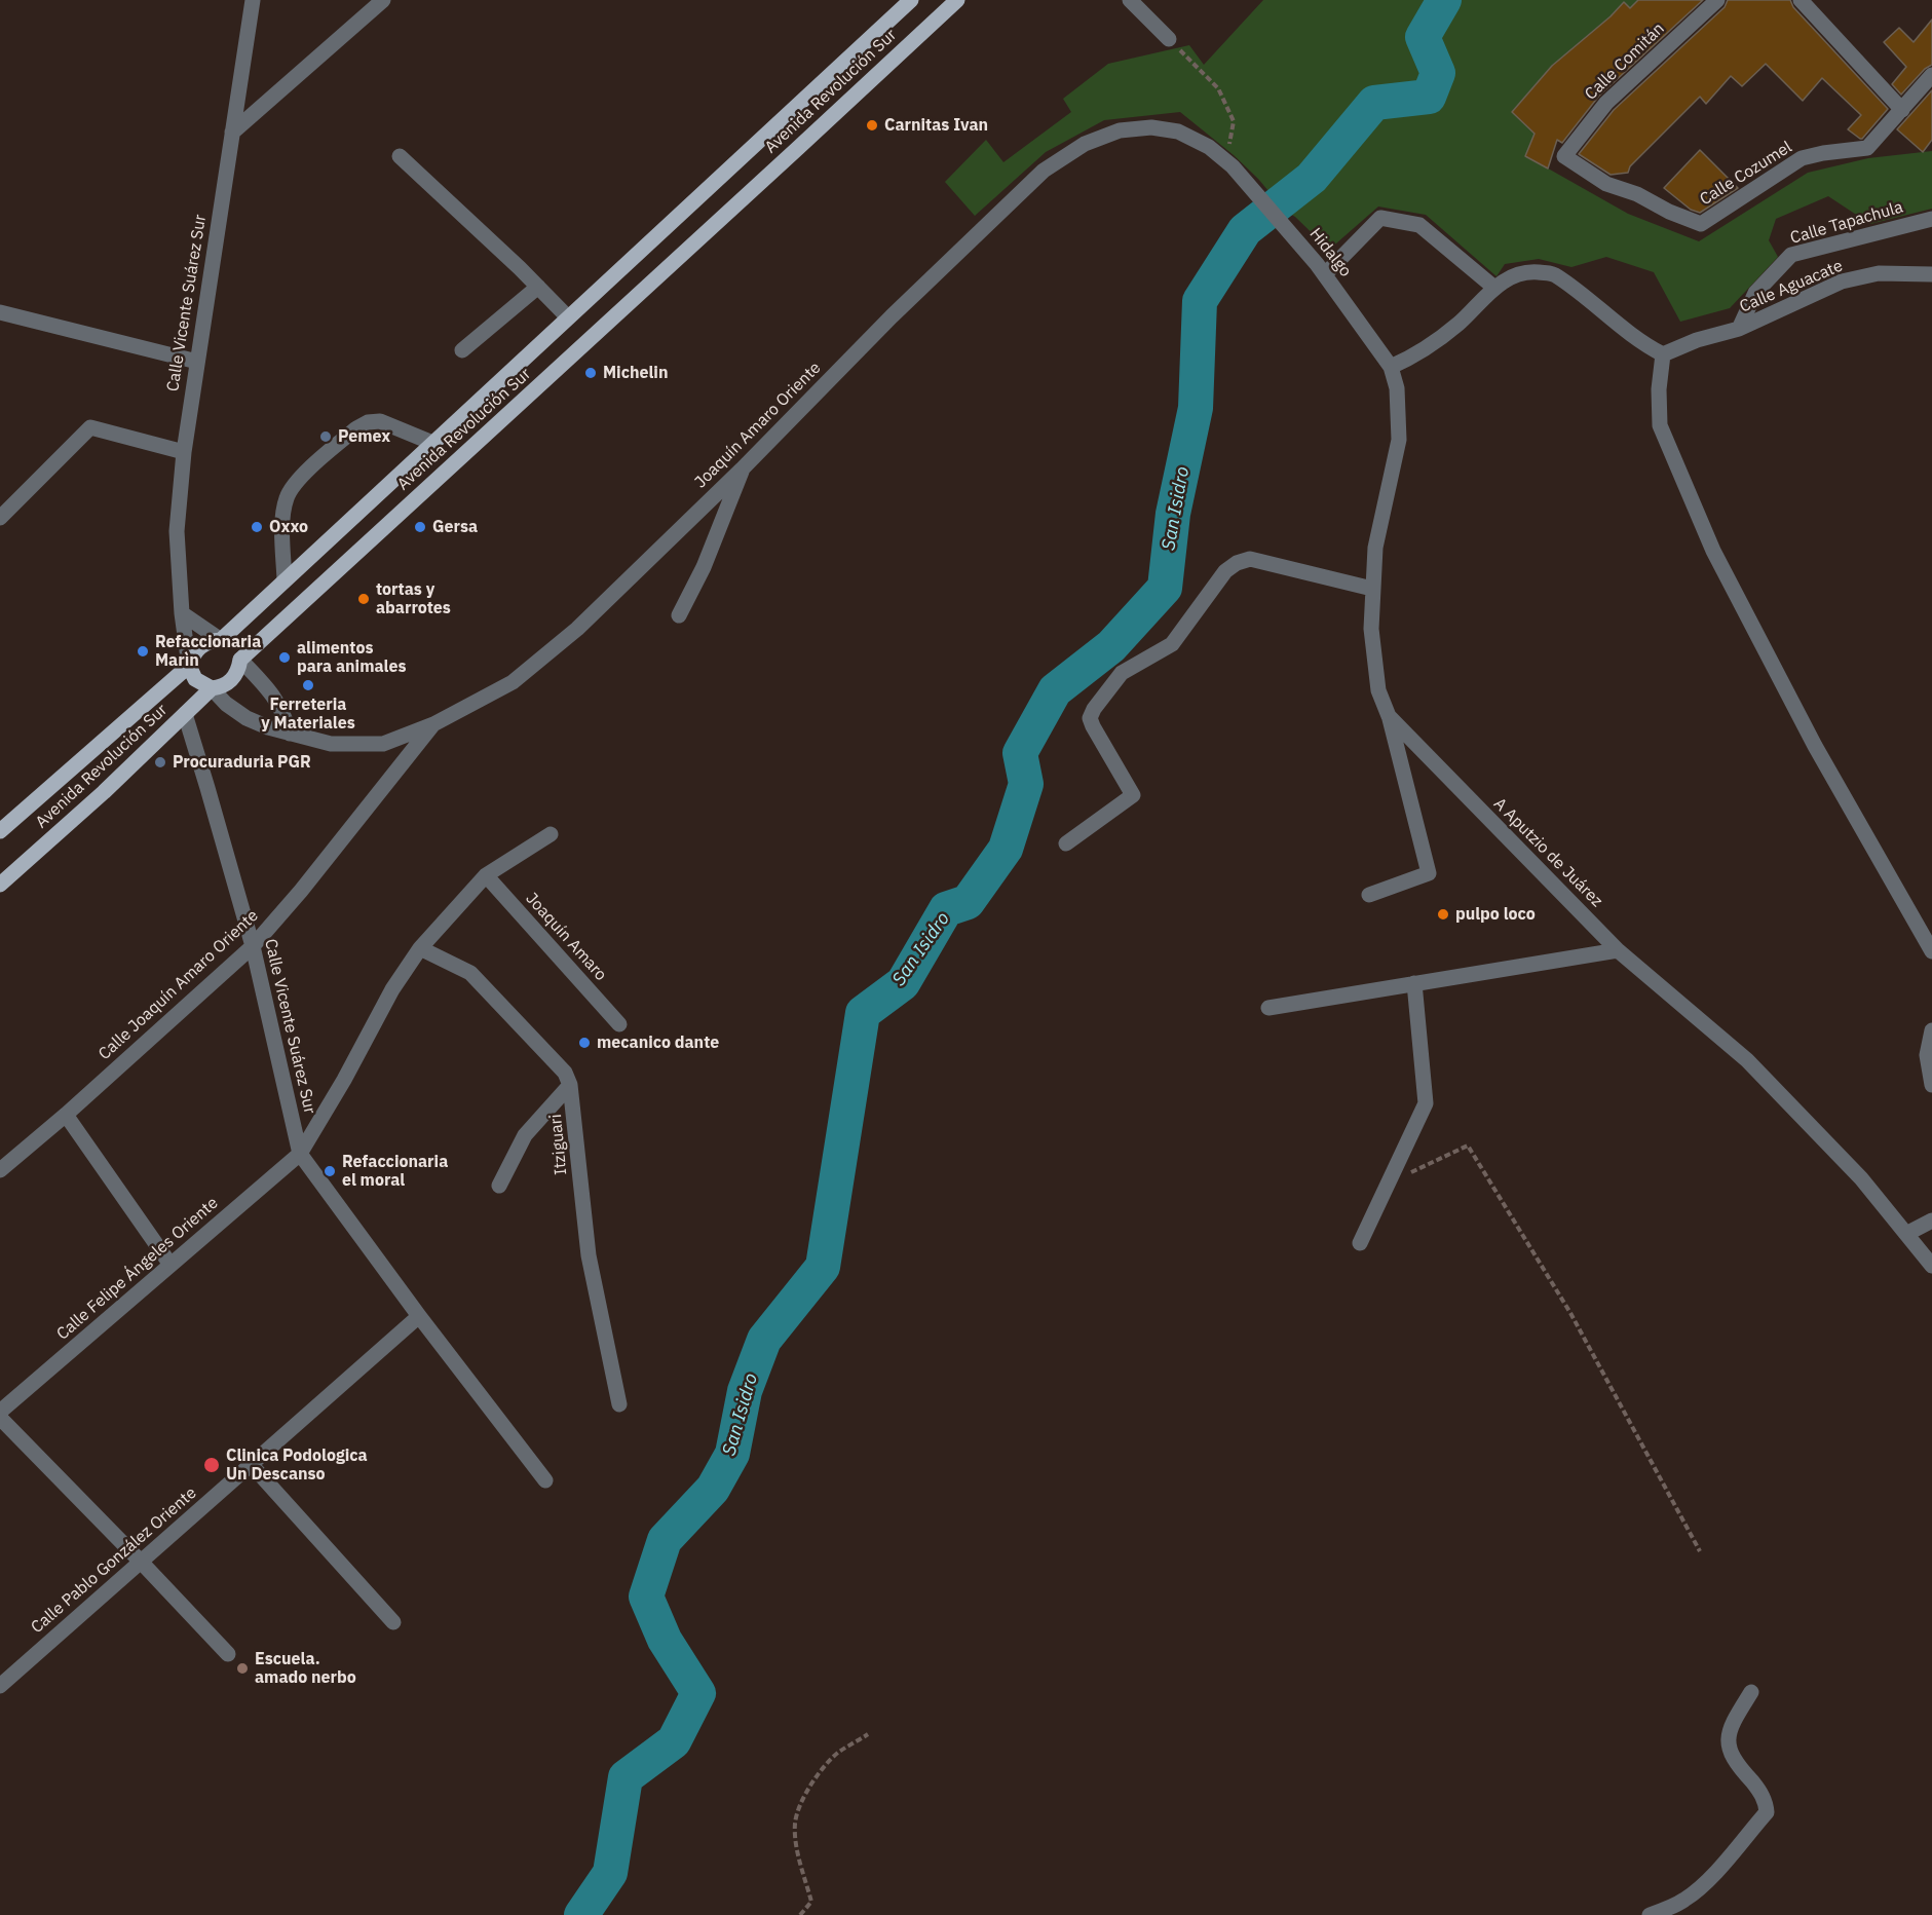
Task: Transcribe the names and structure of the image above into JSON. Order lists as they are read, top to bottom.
{
  "streets": {
    "main road": ["Avenida Revolución Sur"],
    "street": [
      "Calle Comitán",
      "Calle Cozumel",
      "Calle Tapachula",
      "Hidalgo",
      "Calle Aguacate",
      "Calle Vicente Suárez Sur",
      "Joaquín Amaro Oriente",
      "A Aputzio de Juárez",
      "Joaquín Amaro",
      "Calle Joaquín Amaro Oriente",
      "Itziguari",
      "Calle Felipe Ángeles Oriente",
      "Calle Pablo González Oriente"
    ]
  },
  "crossings": [
    ["Calle Comitán", "Calle Cozumel"],
    ["Avenida Revolución Sur", "Calle Vicente Suárez Sur"],
    ["Avenida Revolución Sur", "Joaquín Amaro Oriente"],
    ["Calle Tapachula", "Calle Aguacate"],
    ["Hidalgo", "Joaquín Amaro Oriente"],
    ["Hidalgo", "A Aputzio de Juárez"],
    ["Calle Vicente Suárez Sur", "Joaquín Amaro Oriente"],
    ["Calle Vicente Suárez Sur", "Calle Joaquín Amaro Oriente"],
    ["Calle Vicente Suárez Sur", "Calle Felipe Ángeles Oriente"],
    ["Calle Vicente Suárez Sur", "Calle Pablo González Oriente"],
    ["Joaquín Amaro Oriente", "Calle Joaquín Amaro Oriente"],
    ["Joaquín Amaro", "Calle Felipe Ángeles Oriente"],
    ["Itziguari", "Calle Felipe Ángeles Oriente"]
  ],
  "water": ["San Isidro"],
  "places": [
    "Carnitas Ivan",
    "Michelin",
    "Pemex",
    "Oxxo",
    "Gersa",
    "tortas y abarrotes",
    "Refaccionaria Marìn",
    "alimentos para animales",
    "Ferreteria y Materiales",
    "Procuraduria PGR",
    "pulpo loco",
    "mecanico dante",
    "Refaccionaria el moral",
    "Clinica Podologica Un Descanso",
    "Escuela. amado nerbo"
  ]
}
